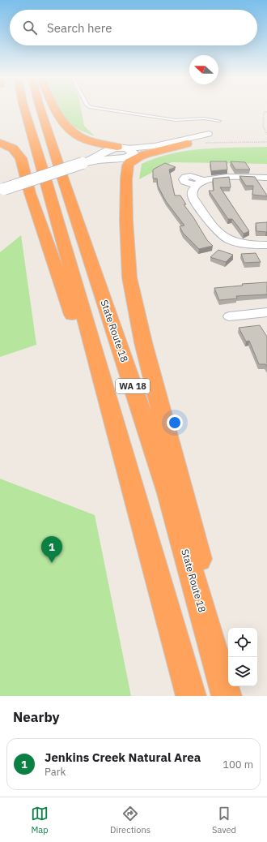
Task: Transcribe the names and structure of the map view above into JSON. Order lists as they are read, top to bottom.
{
  "streets": {
    "highway": ["State Route 18", "WA 18"]
  },
  "north": "left",
  "page": {
    "search": "Search here",
    "pins": "1",
    "heading": "Nearby",
    "list": [
      {
        "mark": "1",
        "name": "Jenkins Creek Natural Area",
        "note": "Park",
        "value": "100 m"
      }
    ],
    "nav": ["Map", "Directions", "Saved"]
  }
}
